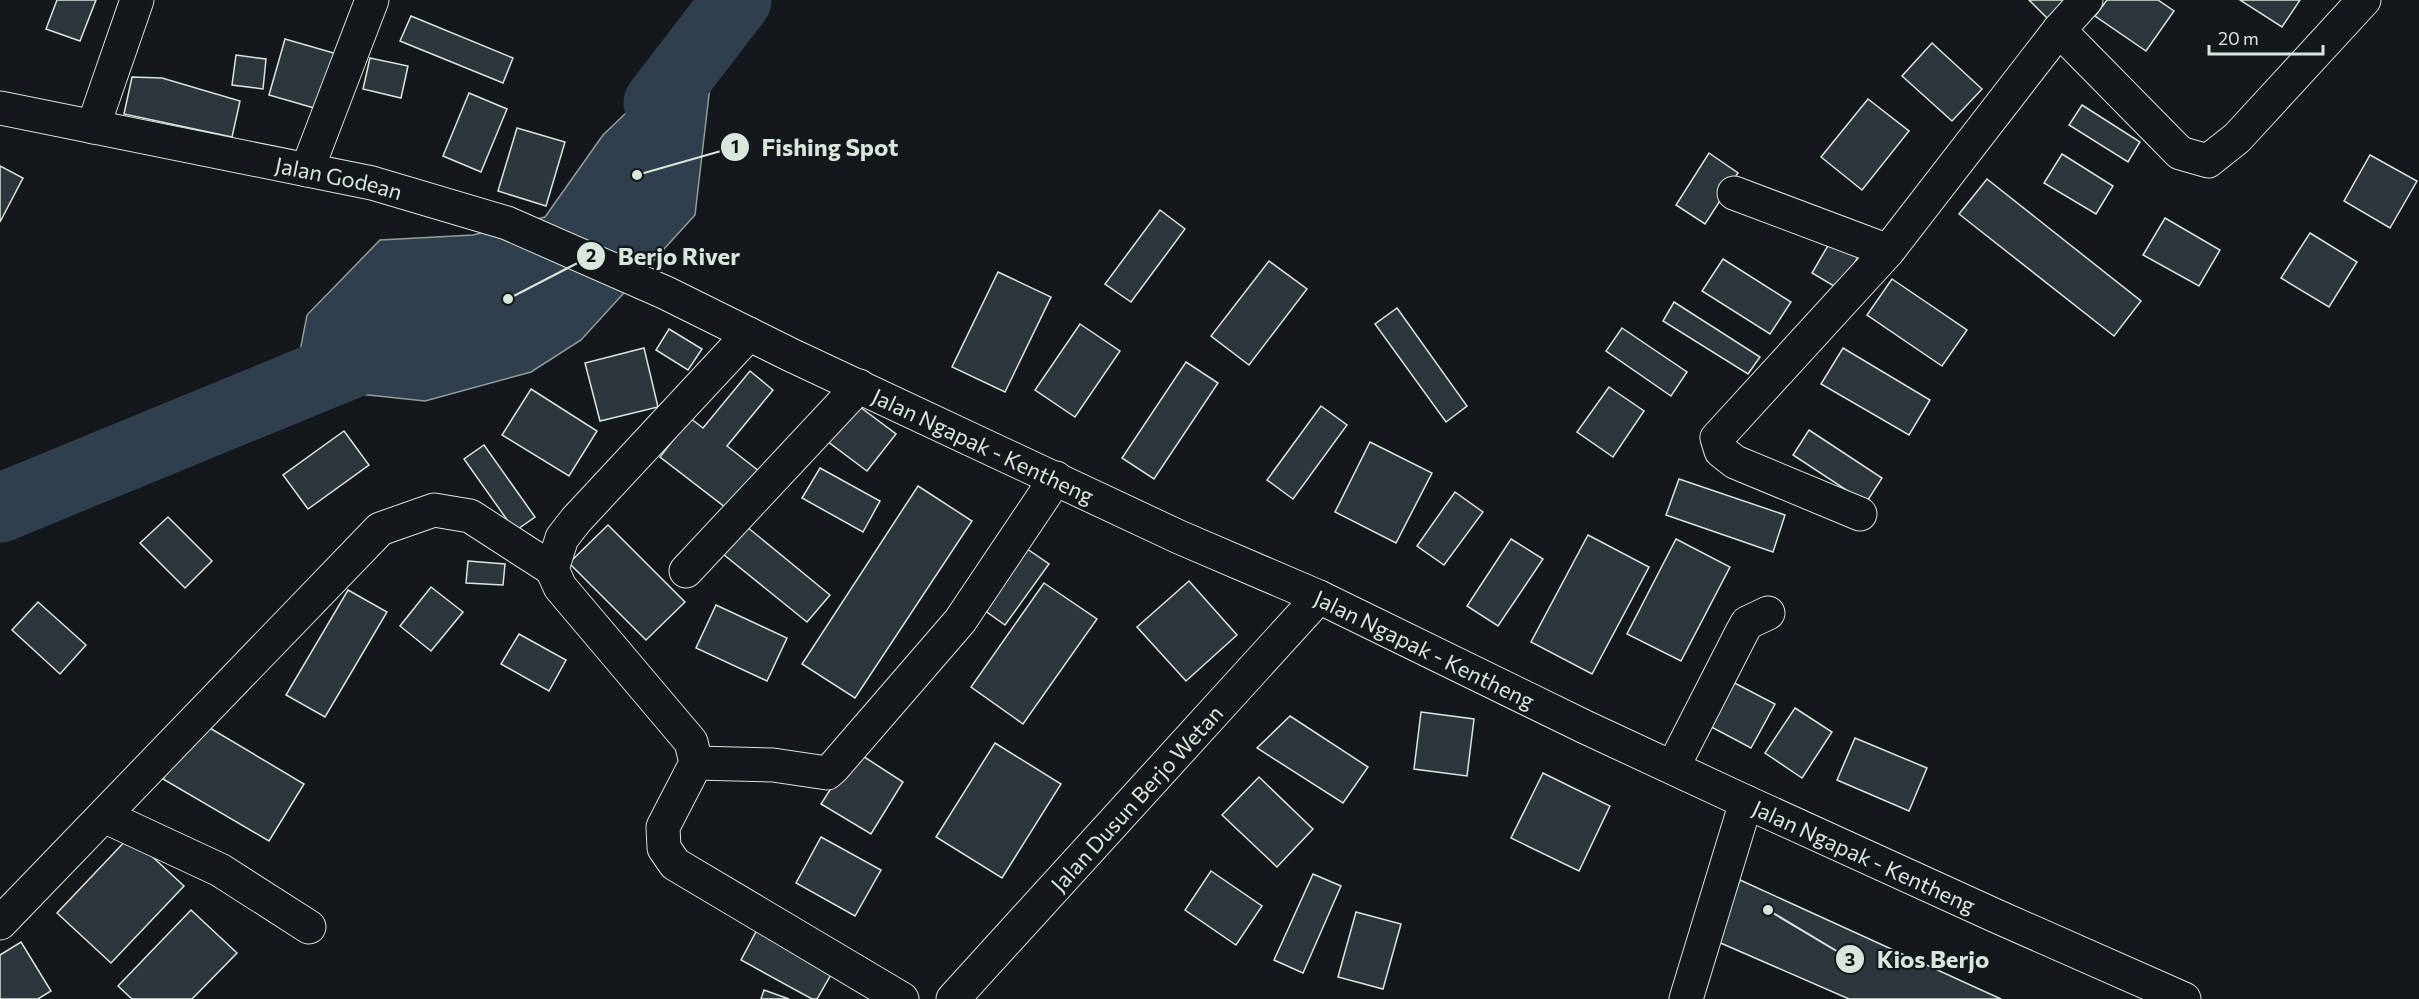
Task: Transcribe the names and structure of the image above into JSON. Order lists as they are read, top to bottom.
{
  "streets": {
    "street": ["Jalan Godean", "Jalan Ngapak - Kentheng", "Jalan Dusun Berjo Wetan"]
  },
  "crossings": [
    ["Jalan Godean", "Jalan Ngapak - Kentheng"],
    ["Jalan Ngapak - Kentheng", "Jalan Dusun Berjo Wetan"]
  ],
  "places": ["Fishing Spot", "Berjo River", "Kios Berjo"],
  "scale_bar": "20 m"
}
